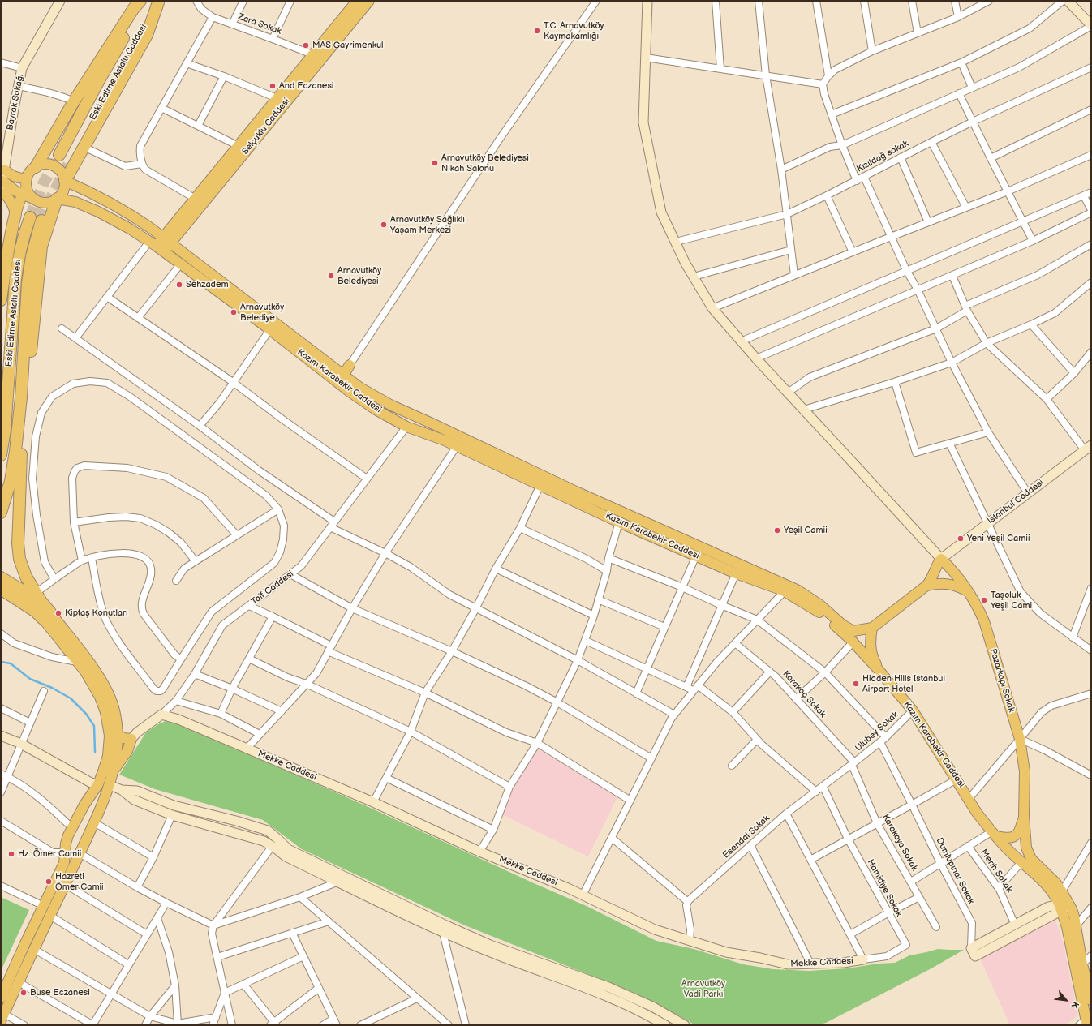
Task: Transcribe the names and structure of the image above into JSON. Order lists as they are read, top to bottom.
{
  "streets": {
    "highway": ["Eski Edirne Asfaltı Caddesi"],
    "main road": [
      "Bayrak Sokağı",
      "Selçuklu Caddesi",
      "Kazım Karabekir Caddesi",
      "İstanbul Caddesi",
      "Taif Caddesi",
      "Pazarkapı Sokak",
      "Mekke Caddesi"
    ],
    "street": [
      "Zara Sokak",
      "Kızıldağ sokak",
      "Karakoç Sokak",
      "Ulubey Sokak",
      "Esendal Sokak",
      "Karakaya Sokak",
      "Dumlupınar Sokak",
      "Merih Sokak",
      "Hamidiye Sokak"
    ]
  },
  "crossings": [
    ["Zara Sokak", "Selçuklu Caddesi"],
    ["Selçuklu Caddesi", "Kazım Karabekir Caddesi"],
    ["Kazım Karabekir Caddesi", "Taif Caddesi"],
    ["Kazım Karabekir Caddesi", "Pazarkapı Sokak"],
    ["Kazım Karabekir Caddesi", "Ulubey Sokak"],
    ["İstanbul Caddesi", "Pazarkapı Sokak"],
    ["Taif Caddesi", "Mekke Caddesi"],
    ["Karakoç Sokak", "Ulubey Sokak"],
    ["Karakoç Sokak", "Esendal Sokak"],
    ["Karakoç Sokak", "Karakaya Sokak"],
    ["Ulubey Sokak", "Esendal Sokak"],
    ["Ulubey Sokak", "Karakaya Sokak"],
    ["Ulubey Sokak", "Dumlupınar Sokak"],
    ["Mekke Caddesi", "Hamidiye Sokak"],
    ["Esendal Sokak", "Karakaya Sokak"],
    ["Esendal Sokak", "Hamidiye Sokak"]
  ],
  "parks": ["Arnavutköy Vadi Parkı"],
  "places": [
    "T.C. Arnavutköy Kaymakamlığı",
    "MAS Gayrimenkul",
    "And Eczanesi",
    "Arnavutköy Belediyesi Nikah Salonu",
    "Arnavutköy Sağlıklı Yaşam Merkezi",
    "Arnavutköy Belediyesi",
    "Sehzadem",
    "Arnavutköy Belediye",
    "Yeşil Camii",
    "Yeni Yeşil Camii",
    "Taşoluk Yeşil Cami",
    "Kiptaş Konutları",
    "Hidden Hills Istanbul Airport Hotel",
    "Hz. Ömer Camii",
    "Hazreti Ömer Camii",
    "Buse Eczanesi"
  ],
  "north": "bottom right"
}
